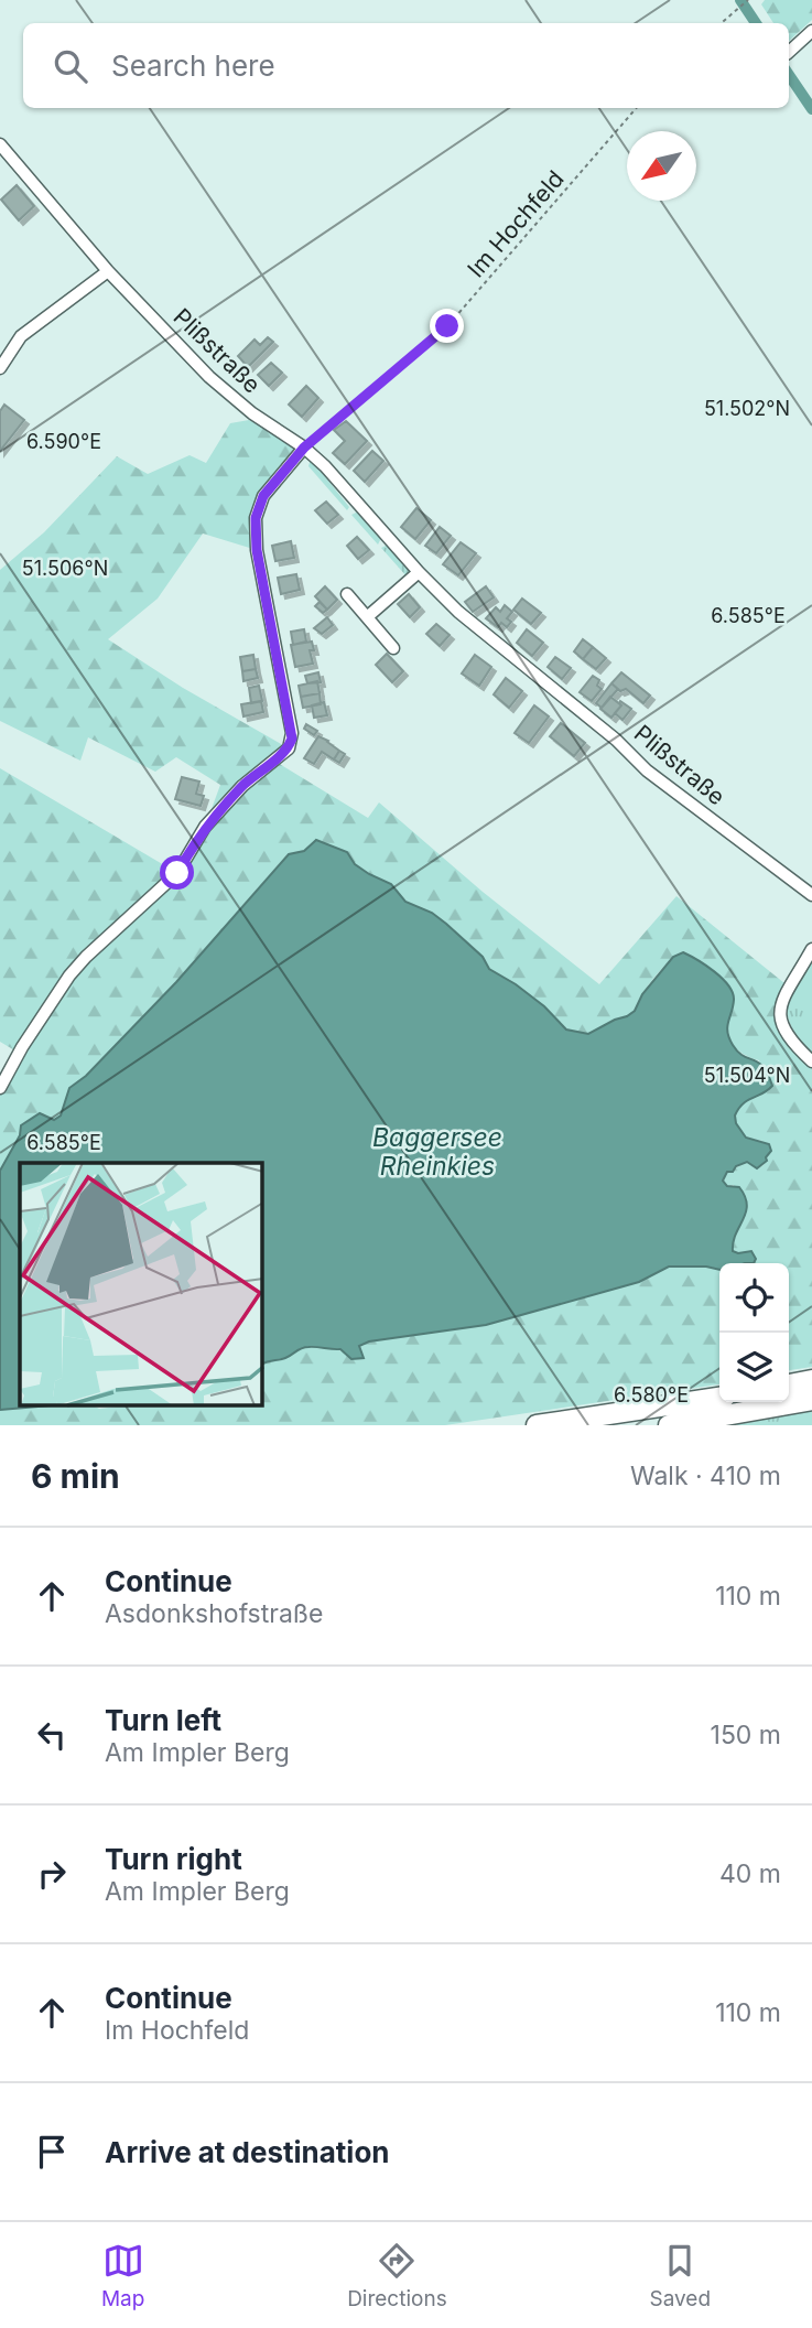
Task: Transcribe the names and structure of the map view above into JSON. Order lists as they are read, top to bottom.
{
  "streets": {
    "street": ["Plißstraße"],
    "path": ["Im Hochfeld"]
  },
  "crossings": [
    ["Im Hochfeld", "Plißstraße"]
  ],
  "water": ["Baggersee Rheinkies"],
  "north": "bottom left",
  "page": {
    "search": "Search here",
    "heading": ["6 min", "Walk · 410 m"],
    "list": [
      ["Continue", "Asdonkshofstraße", "110 m"],
      ["Turn left", "Am Impler Berg", "150 m"],
      ["Turn right", "Am Impler Berg", "40 m"],
      ["Continue", "Im Hochfeld", "110 m"],
      "Arrive at destination"
    ],
    "nav": ["Map", "Directions", "Saved"]
  },
  "coordinates": [
    "51.502°N",
    "6.590°E",
    "51.506°N",
    "6.585°E",
    "51.504°N",
    "6.580°E"
  ]
}
